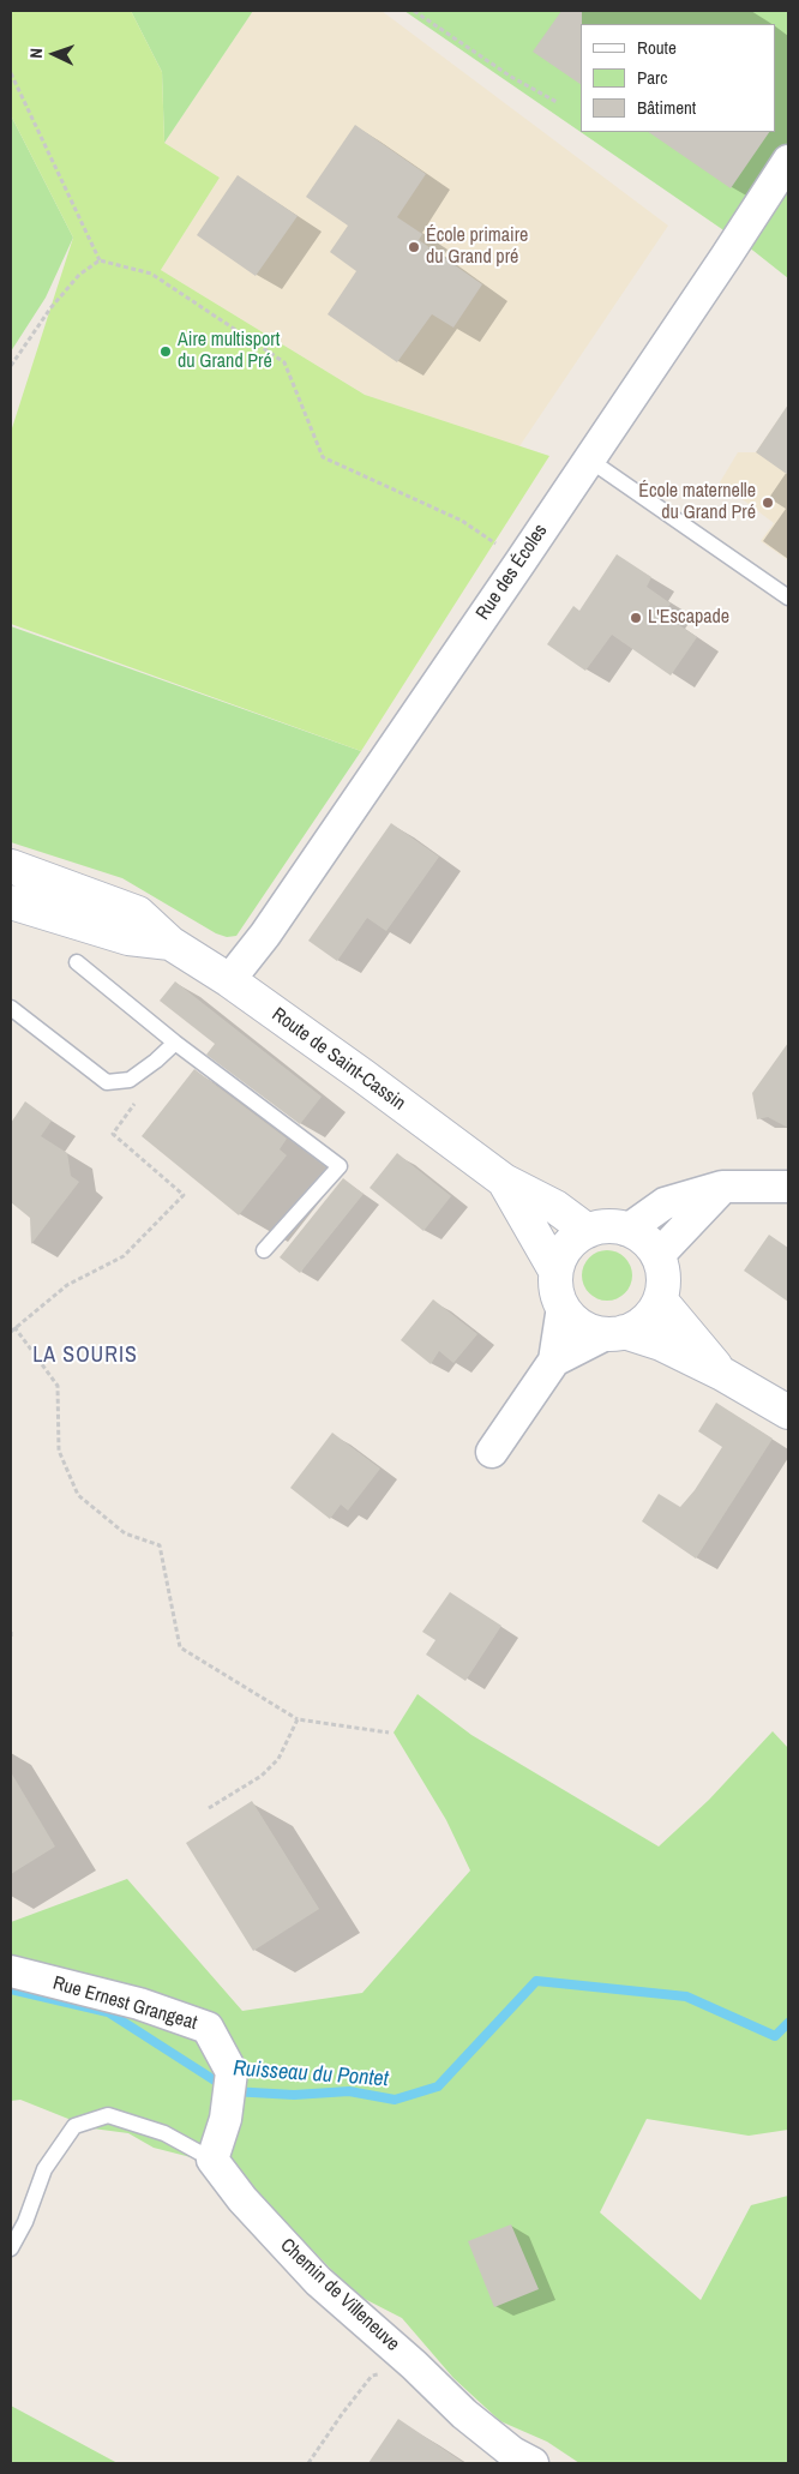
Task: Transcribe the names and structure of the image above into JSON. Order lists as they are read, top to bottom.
{
  "streets": {
    "street": [
      "Rue des Écoles",
      "Route de Saint-Cassin",
      "Rue Ernest Grangeat",
      "Chemin de Villeneuve"
    ]
  },
  "crossings": [
    ["Rue des Écoles", "Route de Saint-Cassin"],
    ["Rue Ernest Grangeat", "Chemin de Villeneuve"]
  ],
  "districts": ["LA SOURIS"],
  "water": ["Ruisseau du Pontet"],
  "places": [
    "École primaire du Grand pré",
    "Aire multisport du Grand Pré",
    "École maternelle du Grand Pré",
    "L'Escapade"
  ],
  "legend": ["Route", "Parc", "Bâtiment"],
  "north": "left"
}
